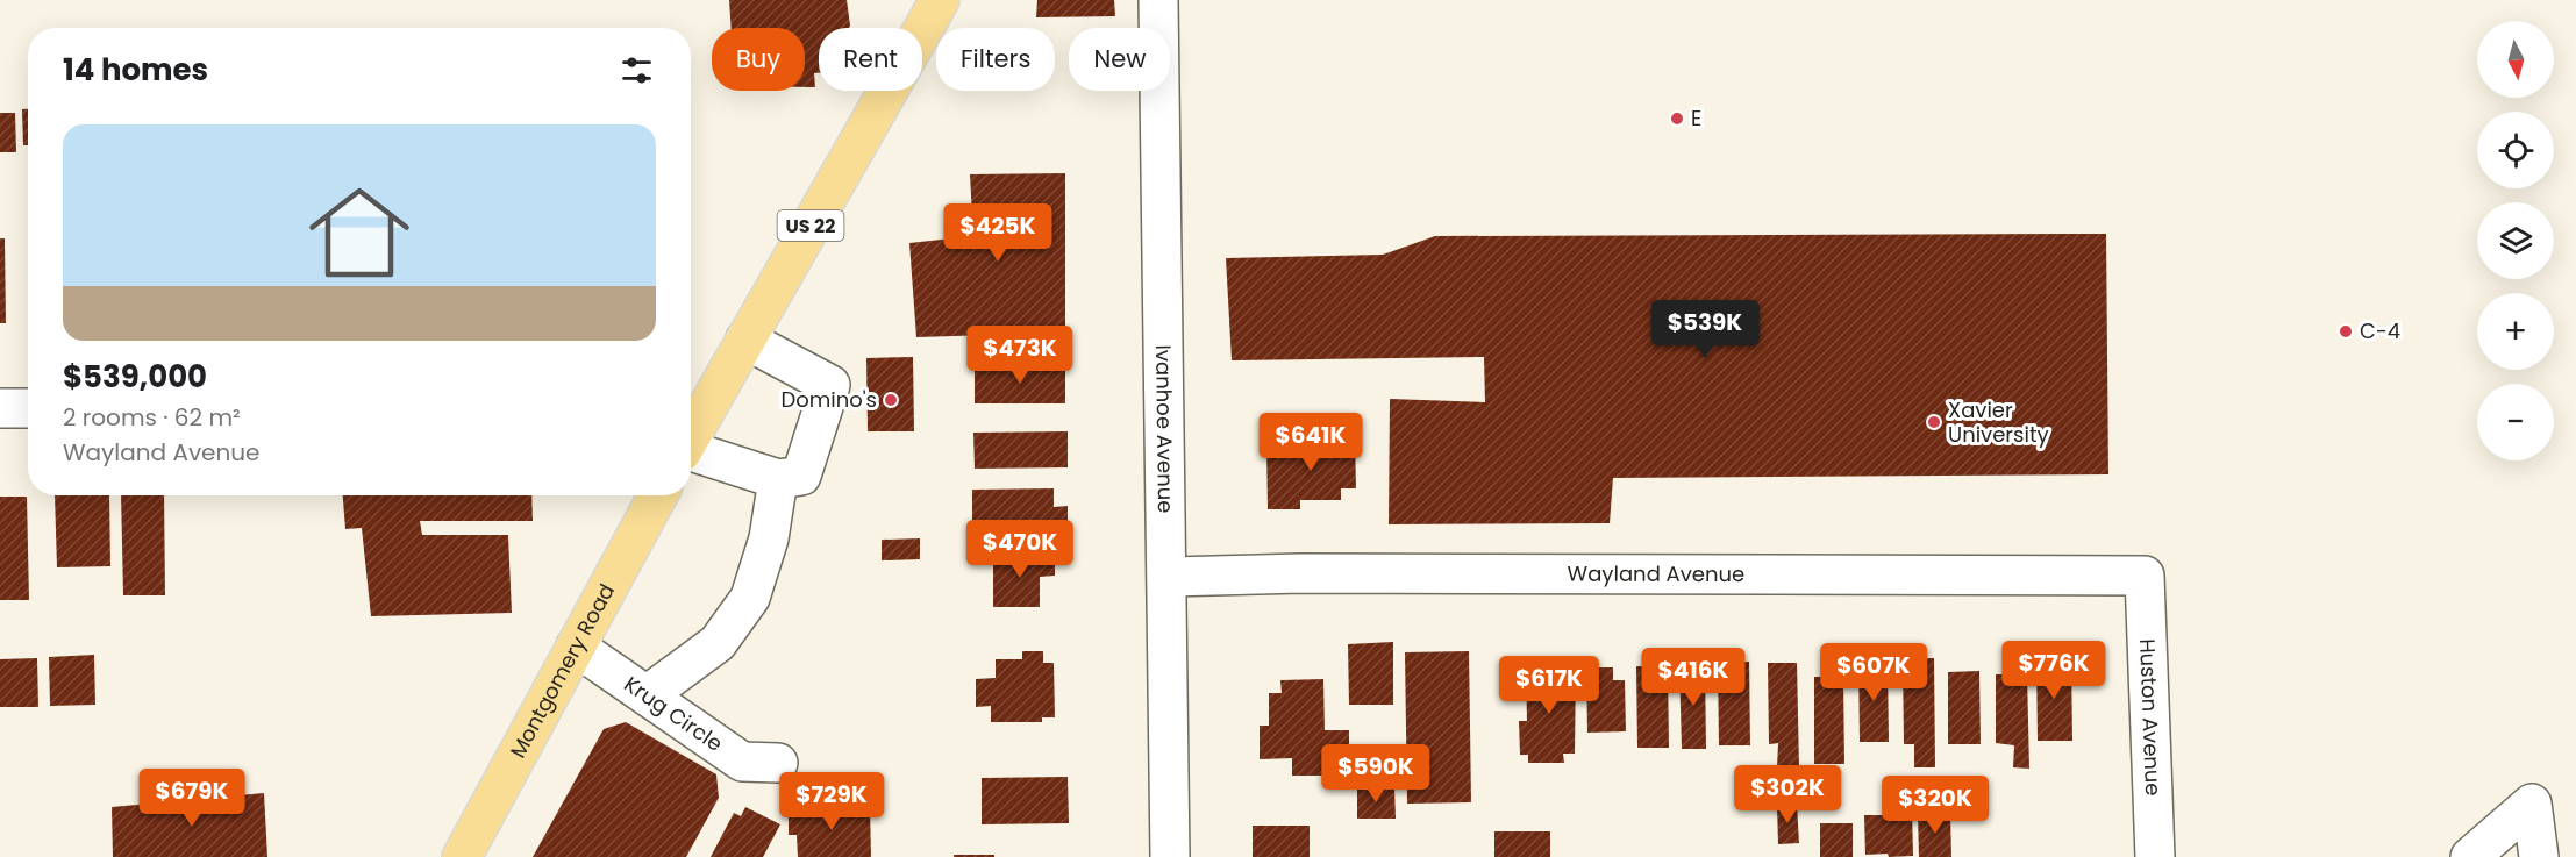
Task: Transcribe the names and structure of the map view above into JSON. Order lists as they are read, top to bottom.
{
  "streets": {
    "main road": ["US 22", "Montgomery Road"],
    "street": [
      "Ivanhoe Avenue",
      "Wayland Avenue",
      "Krug Circle",
      "Huston Avenue"
    ]
  },
  "crossings": [
    ["Ivanhoe Avenue", "Wayland Avenue"],
    ["Wayland Avenue", "Huston Avenue"],
    ["Montgomery Road", "Krug Circle"]
  ],
  "places": [
    "E",
    "C-4",
    "Domino's",
    "Xavier University"
  ],
  "north": "bottom",
  "page": {
    "map_buttons": ["+", "−"],
    "chip": [
      "Buy",
      "Rent",
      "Filters",
      "New"
    ],
    "heading": "14 homes",
    "list": [
      {
        "name": "$539,000",
        "note": "2 rooms · 62 m² · Wayland Avenue"
      }
    ],
    "price": [
      "$425K",
      "$539K",
      "$473K",
      "$641K",
      "$470K",
      "$776K",
      "$607K",
      "$416K",
      "$617K",
      "$590K",
      "$302K",
      "$679K",
      "$729K",
      "$320K"
    ]
  }
}
